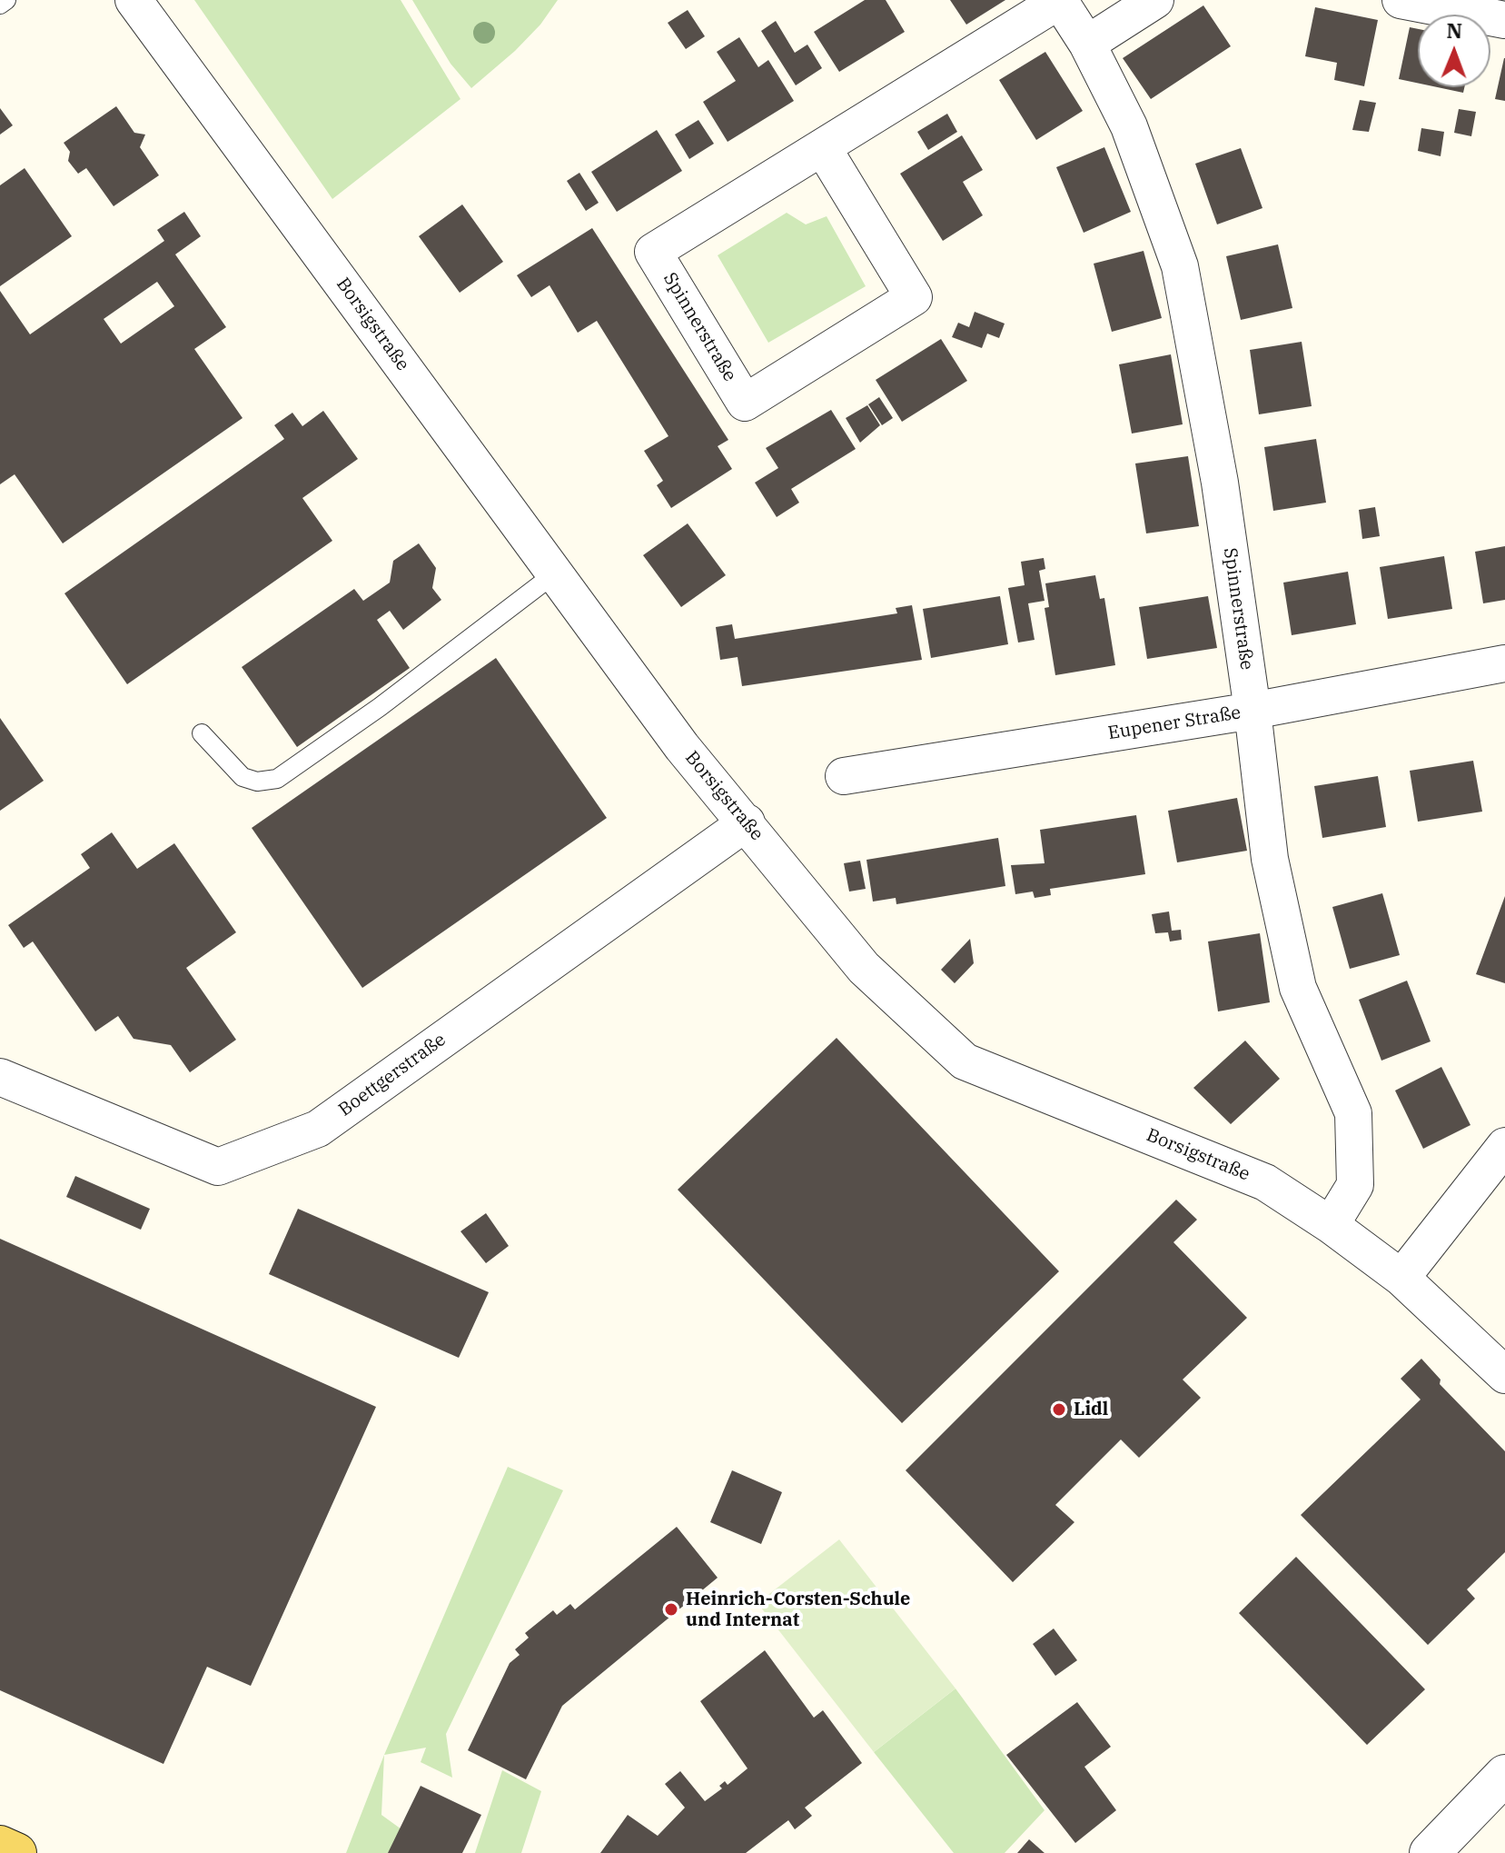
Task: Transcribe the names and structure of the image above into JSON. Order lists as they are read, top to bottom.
{
  "streets": {
    "street": [
      "Borsigstraße",
      "Spinnerstraße",
      "Eupener Straße",
      "Boettgerstraße"
    ]
  },
  "crossings": [
    ["Borsigstraße", "Spinnerstraße"],
    ["Borsigstraße", "Boettgerstraße"],
    ["Spinnerstraße", "Eupener Straße"]
  ],
  "places": ["Lidl", "Heinrich-Corsten-Schule und Internat"],
  "north": "top"
}
